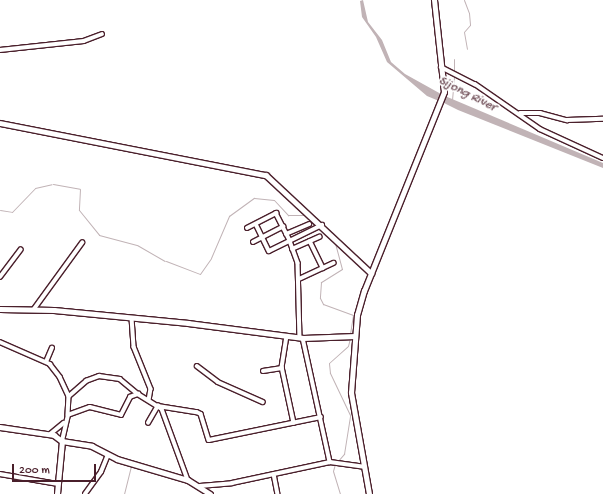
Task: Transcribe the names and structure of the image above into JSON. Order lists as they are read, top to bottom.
{
  "water": ["Sijong River"],
  "scale_bar": "200 m"
}
